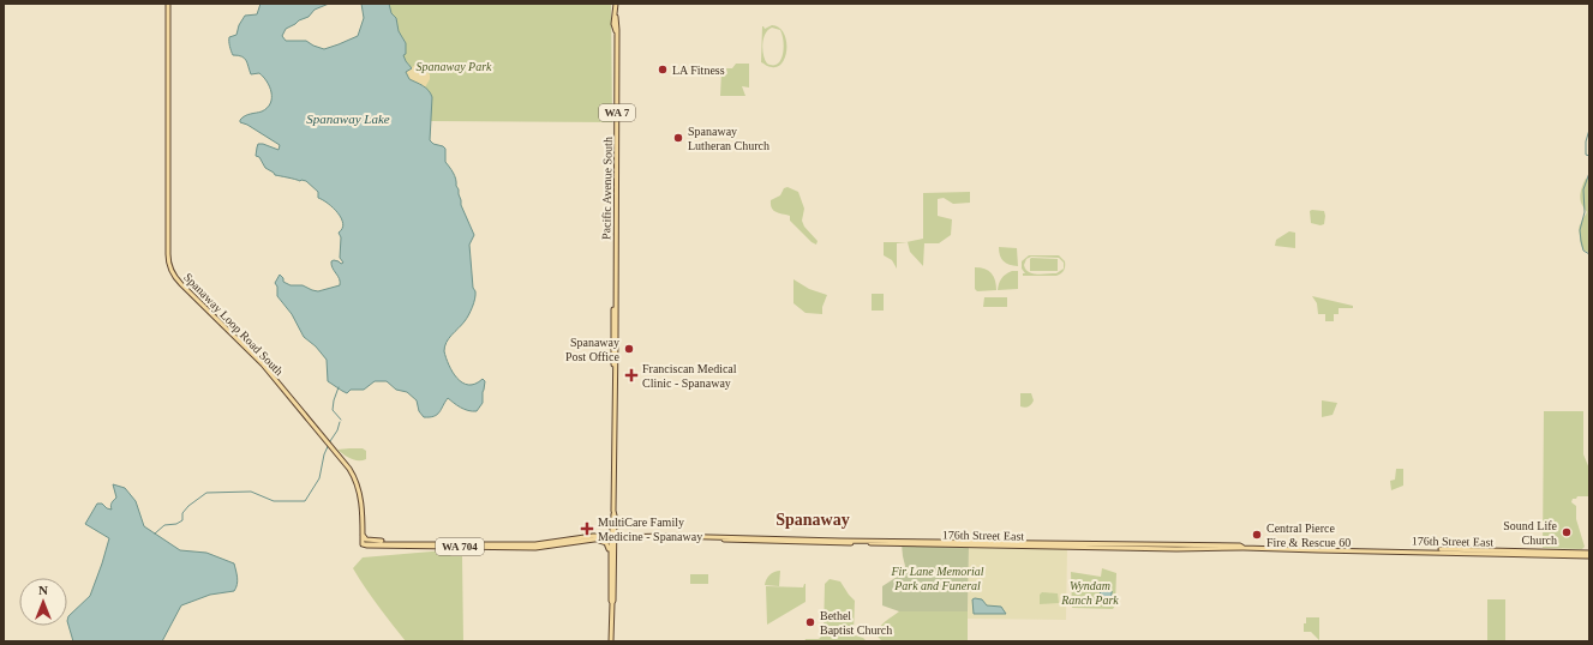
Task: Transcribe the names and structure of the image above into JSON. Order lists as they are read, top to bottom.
{
  "streets": {
    "main road": [
      "WA 7",
      "Pacific Avenue South",
      "Spanaway Loop Road South",
      "176th Street East",
      "WA 704"
    ]
  },
  "crossings": [
    ["Pacific Avenue South", "176th Street East"],
    ["Pacific Avenue South", "WA 704"],
    ["Spanaway Loop Road South", "WA 704"],
    ["176th Street East", "WA 704"]
  ],
  "districts": ["Spanaway"],
  "water": ["Spanaway Lake"],
  "parks": ["Spanaway Park", "Fir Lane Memorial Park and Funeral", "Wyndam Ranch Park"],
  "places": {
    "other": [
      "LA Fitness",
      "Spanaway Lutheran Church",
      "Spanaway Post Office",
      "Sound Life Church",
      "Central Pierce Fire & Rescue 60",
      "Bethel Baptist Church"
    ],
    "health": ["Franciscan Medical Clinic - Spanaway", "MultiCare Family Medicine - Spanaway"]
  },
  "north": "top"
}
